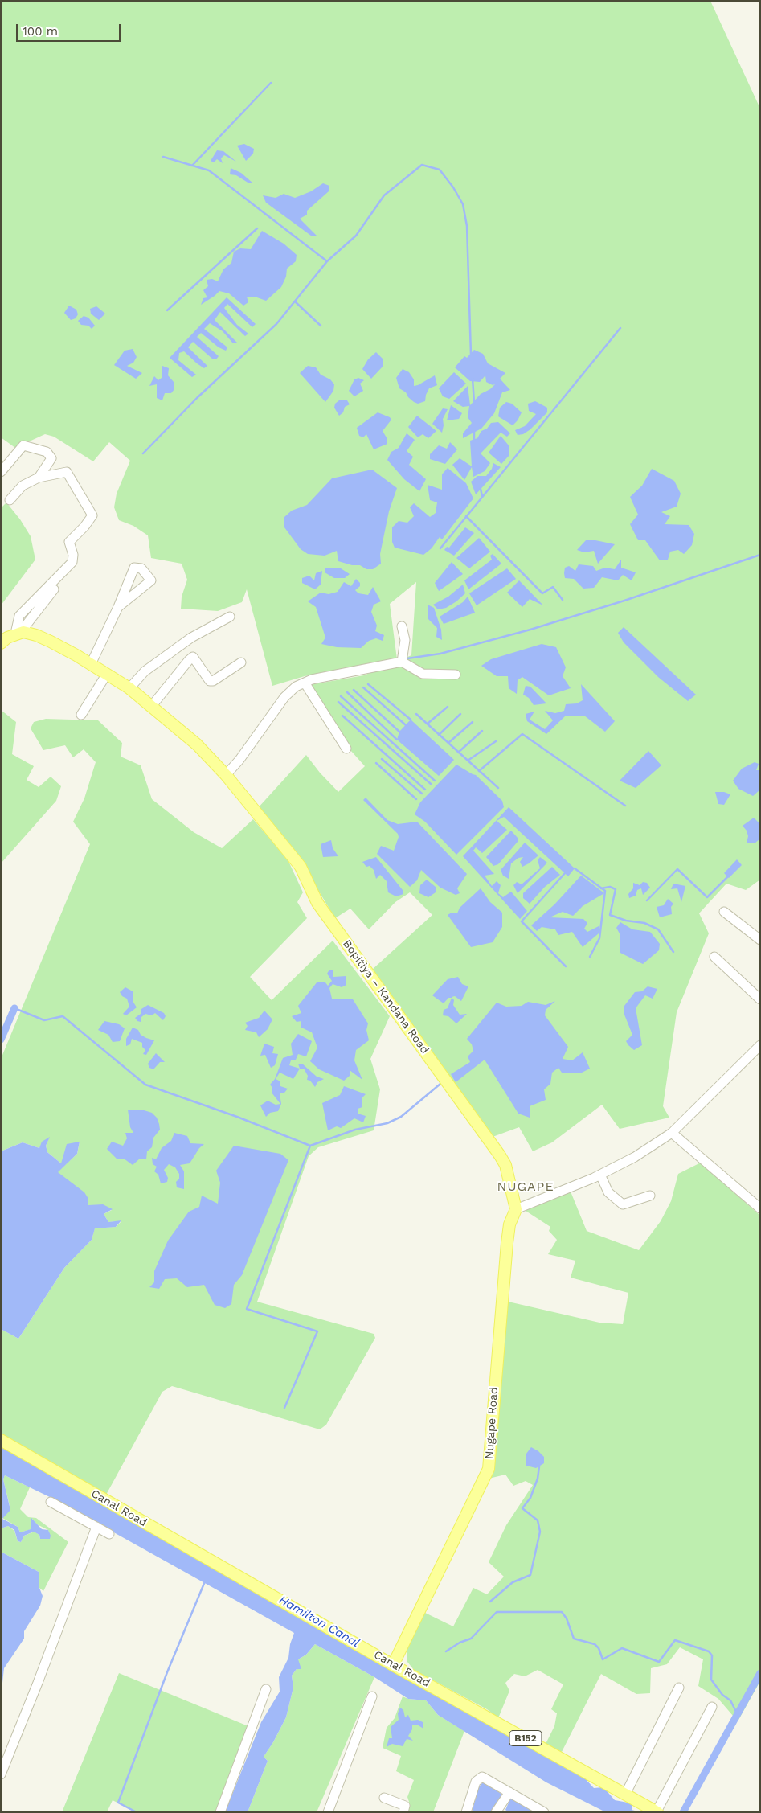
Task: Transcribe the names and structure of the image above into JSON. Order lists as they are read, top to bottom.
{
  "streets": {
    "main road": [
      "Bopitiya – Kandana Road",
      "Nugape Road",
      "Canal Road",
      "B152"
    ]
  },
  "crossings": [
    ["Bopitiya – Kandana Road", "Nugape Road"],
    ["Nugape Road", "Canal Road"]
  ],
  "districts": ["NUGAPE"],
  "water": ["Hamilton Canal"],
  "scale_bar": "100 m"
}
